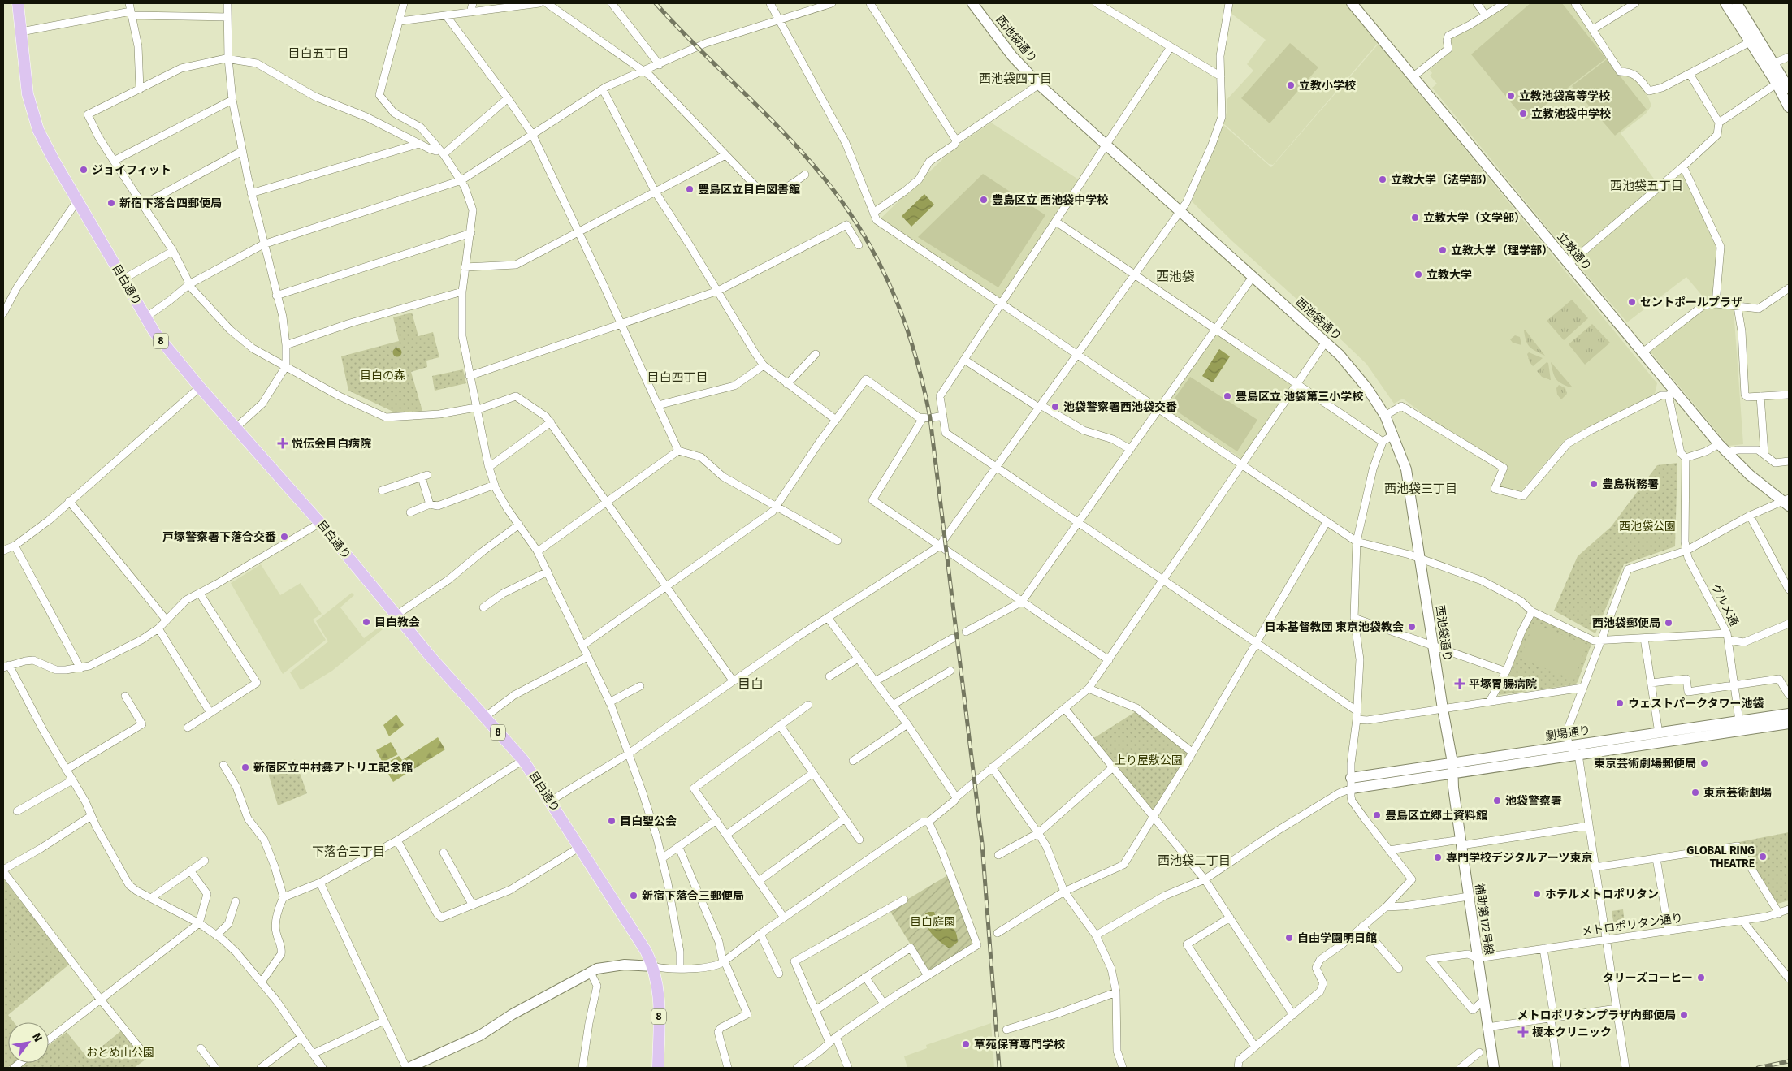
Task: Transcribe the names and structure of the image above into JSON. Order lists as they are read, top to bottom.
{
  "streets": {
    "main road": ["目白通り", "8"],
    "street": [
      "西池袋通り",
      "立教通り",
      "グルメ通",
      "劇場通り",
      "補助第172号線",
      "メトロポリタン通り"
    ]
  },
  "crossings": [
    ["西池袋通り", "劇場通り"],
    ["西池袋通り", "補助第172号線"],
    ["グルメ通", "劇場通り"],
    ["劇場通り", "補助第172号線"],
    ["補助第172号線", "メトロポリタン通り"]
  ],
  "districts": [
    "目白五丁目",
    "西池袋四丁目",
    "西池袋五丁目",
    "西池袋",
    "目白四丁目",
    "西池袋三丁目",
    "目白",
    "下落合三丁目",
    "西池袋二丁目"
  ],
  "parks": [
    "目白の森",
    "西池袋公園",
    "上り屋敷公園",
    "目白庭園",
    "おとめ山公園"
  ],
  "places": {
    "other": [
      "立教小学校",
      "立教池袋高等学校",
      "立教池袋中学校",
      "ジョイフィット",
      "立教大学（法学部）",
      "豊島区立目白図書館",
      "豊島区立 西池袋中学校",
      "新宿下落合四郵便局",
      "立教大学（文学部）",
      "立教大学（理学部）",
      "立教大学",
      "セントポールプラザ",
      "豊島区立 池袋第三小学校",
      "池袋警察署西池袋交番",
      "豊島税務署",
      "戸塚警察署下落合交番",
      "目白教会",
      "西池袋郵便局",
      "日本基督教団 東京池袋教会",
      "ウェストパークタワー池袋",
      "東京芸術劇場郵便局",
      "新宿区立中村彝アトリエ記念館",
      "東京芸術劇場",
      "池袋警察署",
      "豊島区立郷土資料館",
      "目白聖公会",
      "GLOBAL RING THEATRE",
      "専門学校デジタルアーツ東京",
      "ホテルメトロポリタン",
      "新宿下落合三郵便局",
      "自由学園明日館",
      "タリーズコーヒー",
      "メトロポリタンプラザ内郵便局",
      "草苑保育専門学校"
    ],
    "health": ["悦伝会目白病院", "平塚胃腸病院", "榎本クリニック"]
  },
  "north": "top right"
}
